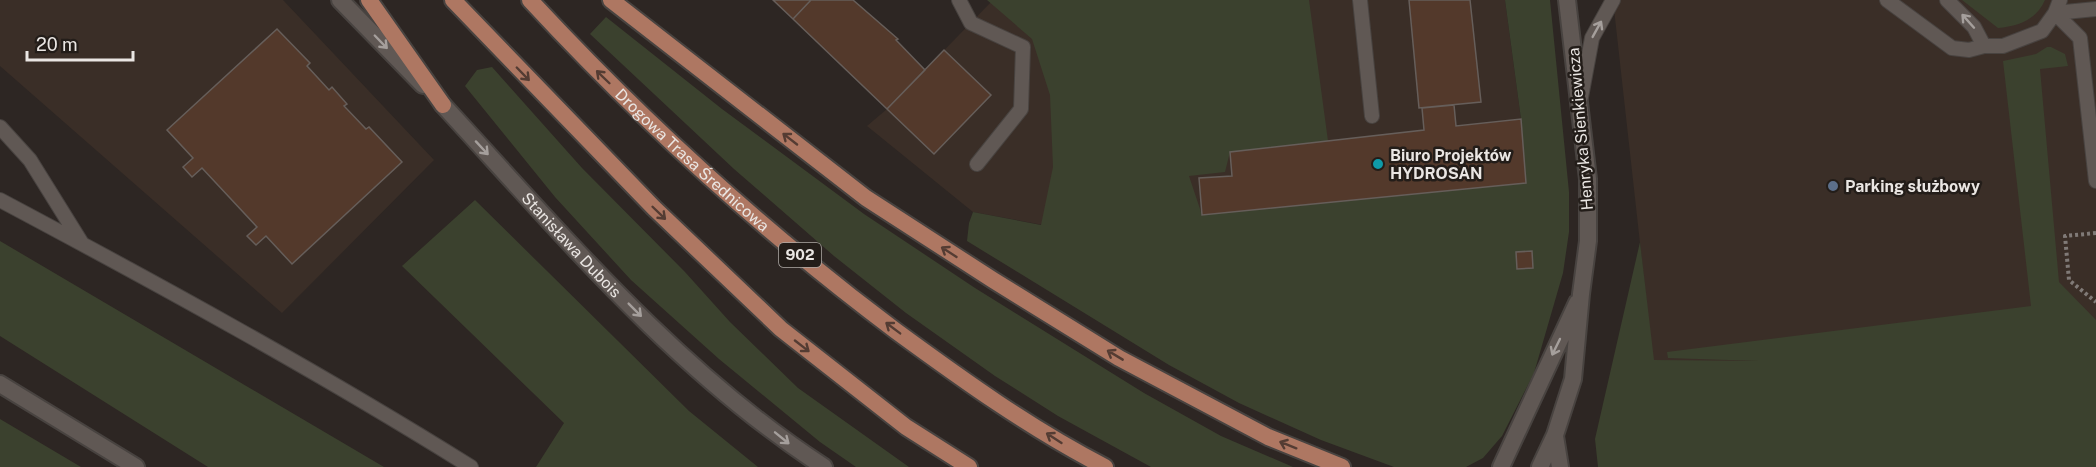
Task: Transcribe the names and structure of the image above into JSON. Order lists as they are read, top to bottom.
{
  "streets": {
    "main road": ["Drogowa Trasa Średnicowa", "902"],
    "street": ["Henryka Sienkiewicza", "Stanisława Dubois"]
  },
  "one_way": ["Stanisława Dubois"],
  "places": ["Biuro Projektów HYDROSAN", "Parking służbowy"],
  "scale_bar": "20 m"
}
